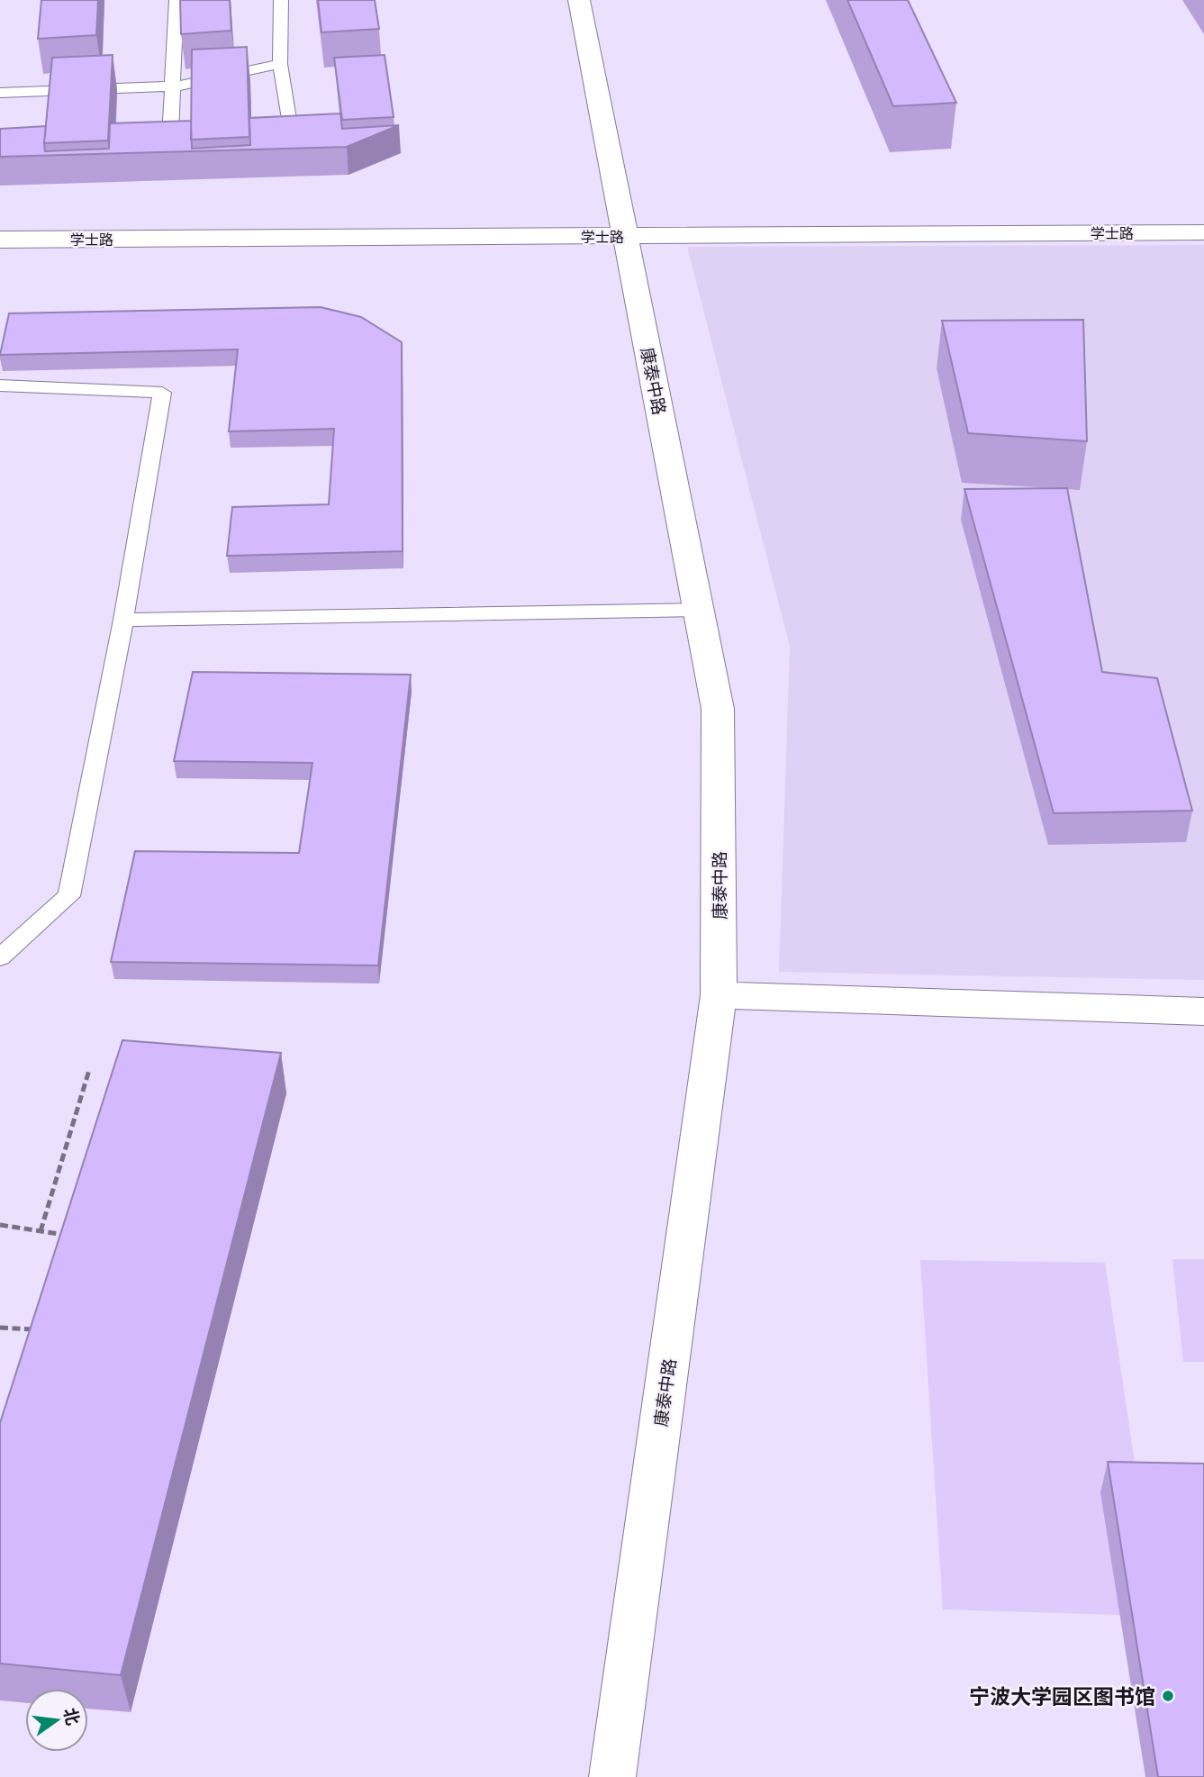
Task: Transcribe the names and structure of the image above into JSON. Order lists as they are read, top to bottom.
{
  "streets": {
    "street": ["学士路", "康泰中路"]
  },
  "crossings": [
    ["学士路", "康泰中路"]
  ],
  "places": ["宁波大学园区图书馆"],
  "north": "right"
}
